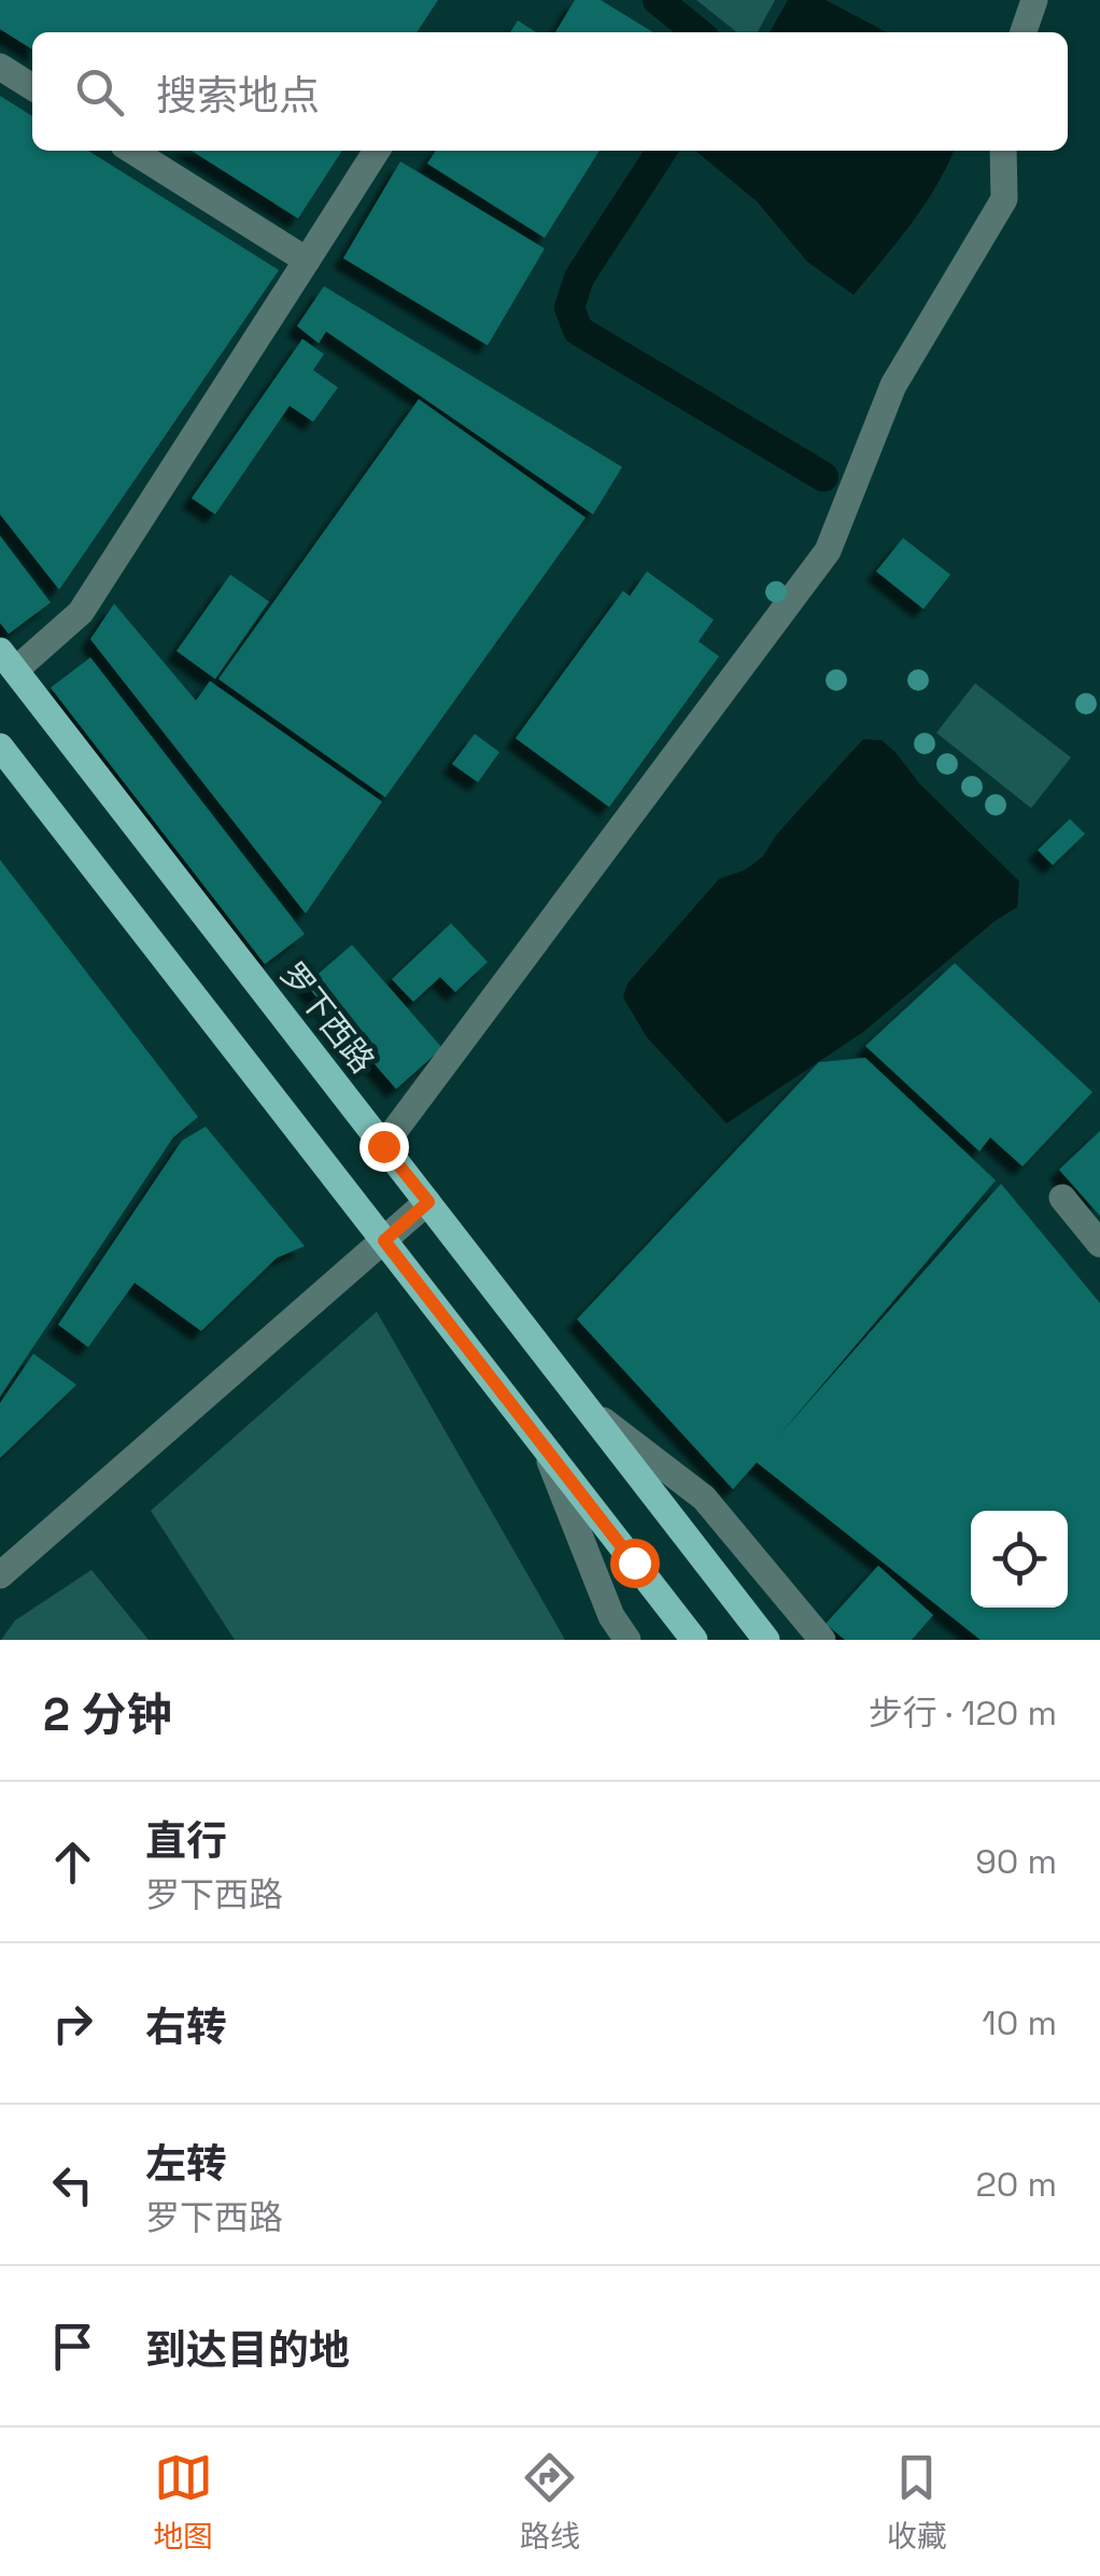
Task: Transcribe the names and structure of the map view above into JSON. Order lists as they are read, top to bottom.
{
  "streets": {
    "main road": ["罗下西路"]
  },
  "page": {
    "search": "搜索地点",
    "heading": ["2 分钟", "步行 · 120 m"],
    "list": [
      ["直行", "罗下西路", "90 m"],
      ["右转", "10 m"],
      ["左转", "罗下西路", "20 m"],
      "到达目的地"
    ],
    "nav": ["地图", "路线", "收藏"]
  }
}
